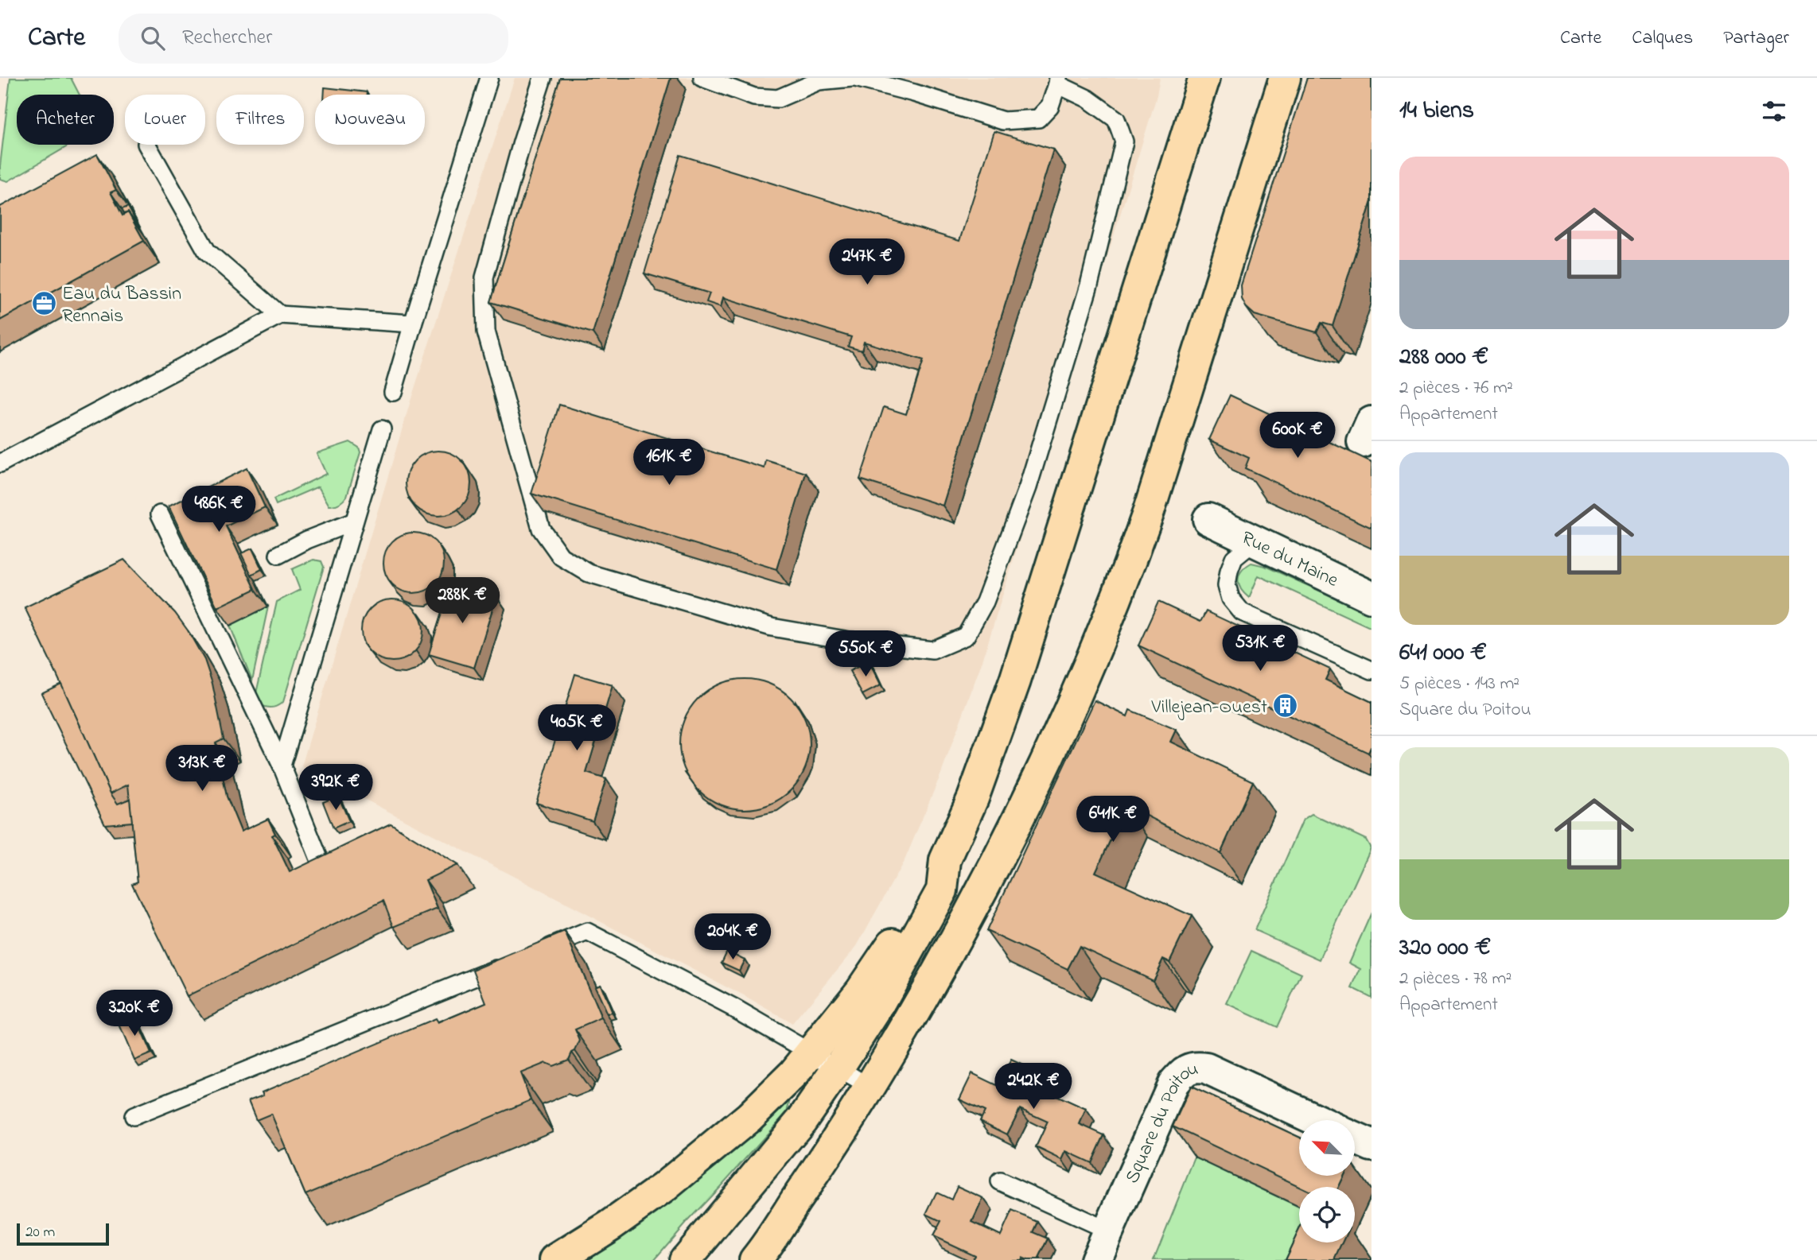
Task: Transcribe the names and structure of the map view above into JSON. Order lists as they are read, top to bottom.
{
  "streets": {
    "street": ["Rue du Maine", "Square du Poitou"]
  },
  "places": {
    "office": ["Eau du Bassin Rennais"],
    "building": ["Villejean-Ouest"]
  },
  "scale_bar": "20 m",
  "north": "top left",
  "page": {
    "header": "Carte",
    "search": "Rechercher",
    "nav": ["Carte", "Calques", "Partager"],
    "heading": "14 biens",
    "chip": [
      "Acheter",
      "Louer",
      "Filtres",
      "Nouveau"
    ],
    "list": [
      {
        "name": "288 000 €",
        "note": "2 pièces · 76 m² · Appartement"
      },
      {
        "name": "641 000 €",
        "note": "5 pièces · 143 m² · Square du Poitou"
      },
      {
        "name": "320 000 €",
        "note": "2 pièces · 78 m² · Appartement"
      }
    ],
    "price": [
      "247K €",
      "600K €",
      "161K €",
      "486K €",
      "288K €",
      "531K €",
      "550K €",
      "405K €",
      "313K €",
      "392K €",
      "641K €",
      "204K €",
      "320K €",
      "242K €"
    ],
    "scale": "20 m"
  }
}
